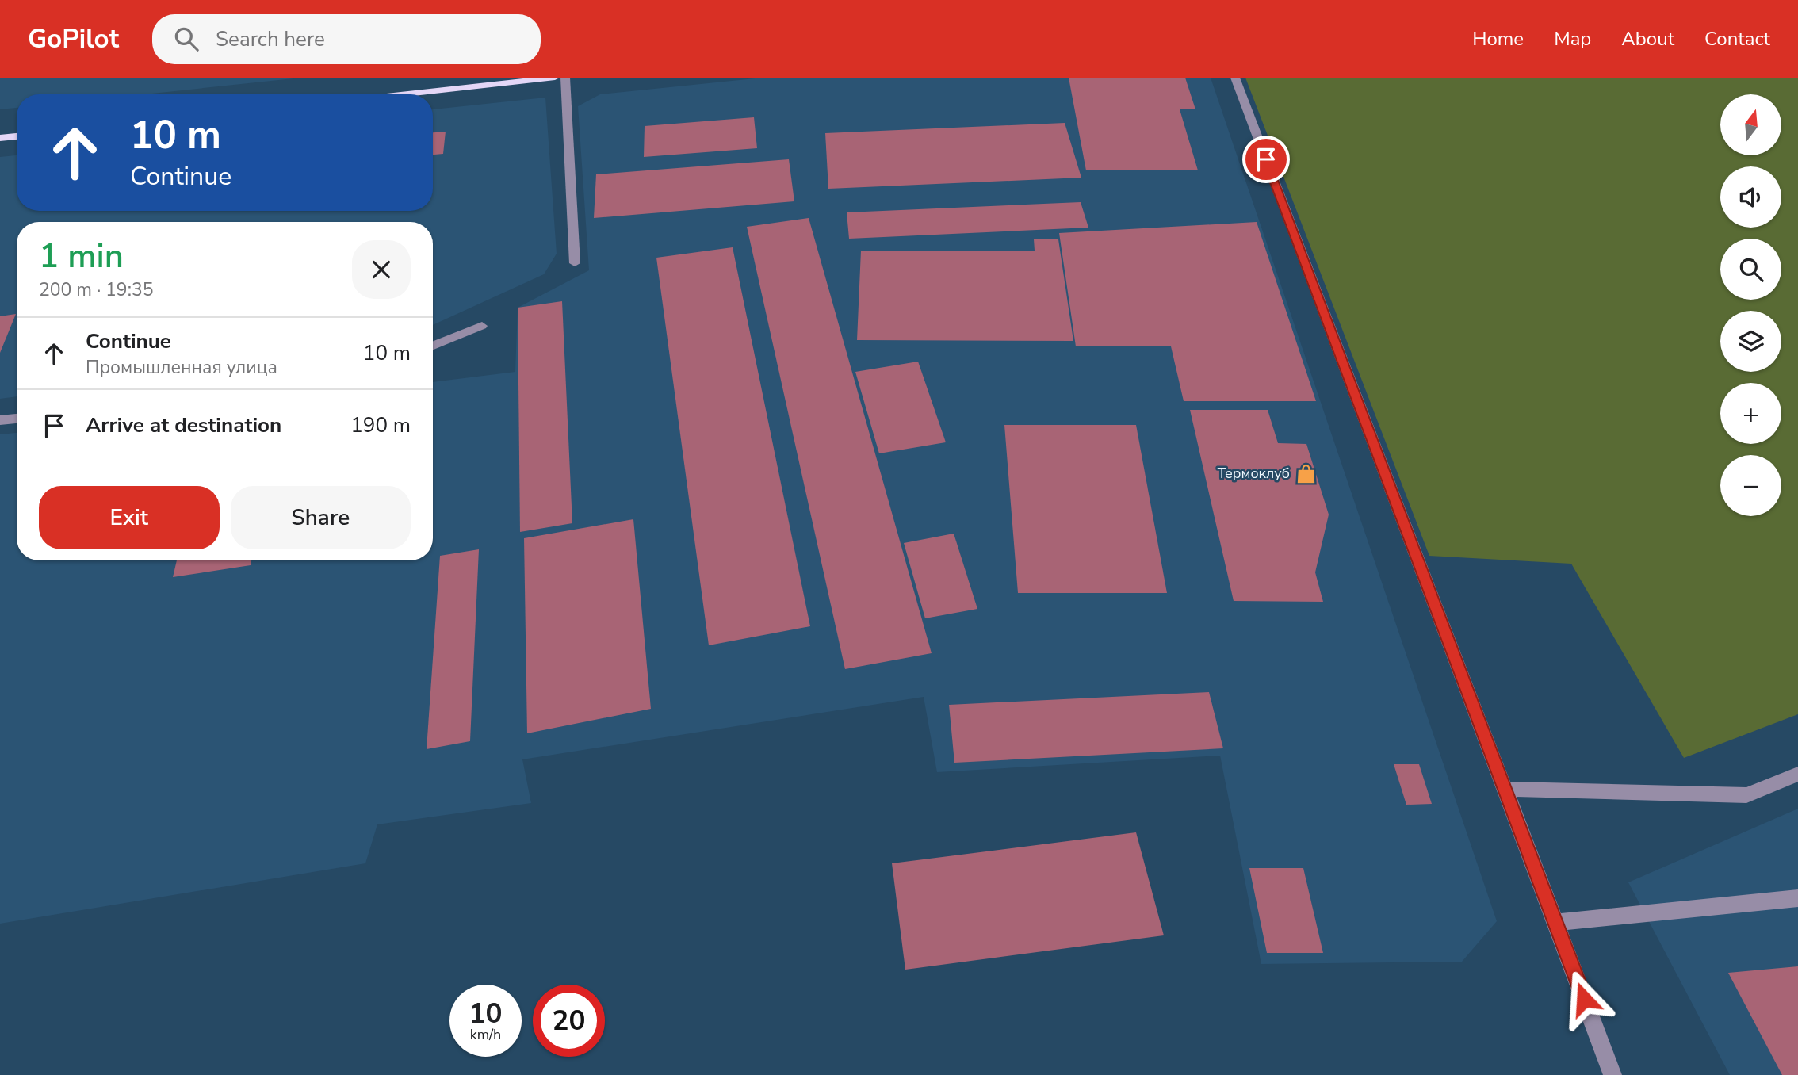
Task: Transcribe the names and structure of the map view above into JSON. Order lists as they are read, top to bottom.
{
  "places": {
    "shop": ["Термоклуб"]
  },
  "north": "top",
  "page": {
    "header": "GoPilot",
    "search": "Search here",
    "nav": [
      "Home",
      "Map",
      "About",
      "Contact"
    ],
    "map_buttons": ["+", "−"],
    "turn": ["10 m", "Continue"],
    "heading": ["1 min", "200 m · 19:35"],
    "list": [
      {
        "name": "Continue",
        "note": "Промышленная улица",
        "value": "10 m"
      },
      {
        "name": "Arrive at destination",
        "value": "190 m"
      }
    ],
    "buttons": ["Exit", "Share"],
    "speed": "10 km/h",
    "limit": "20"
  }
}
